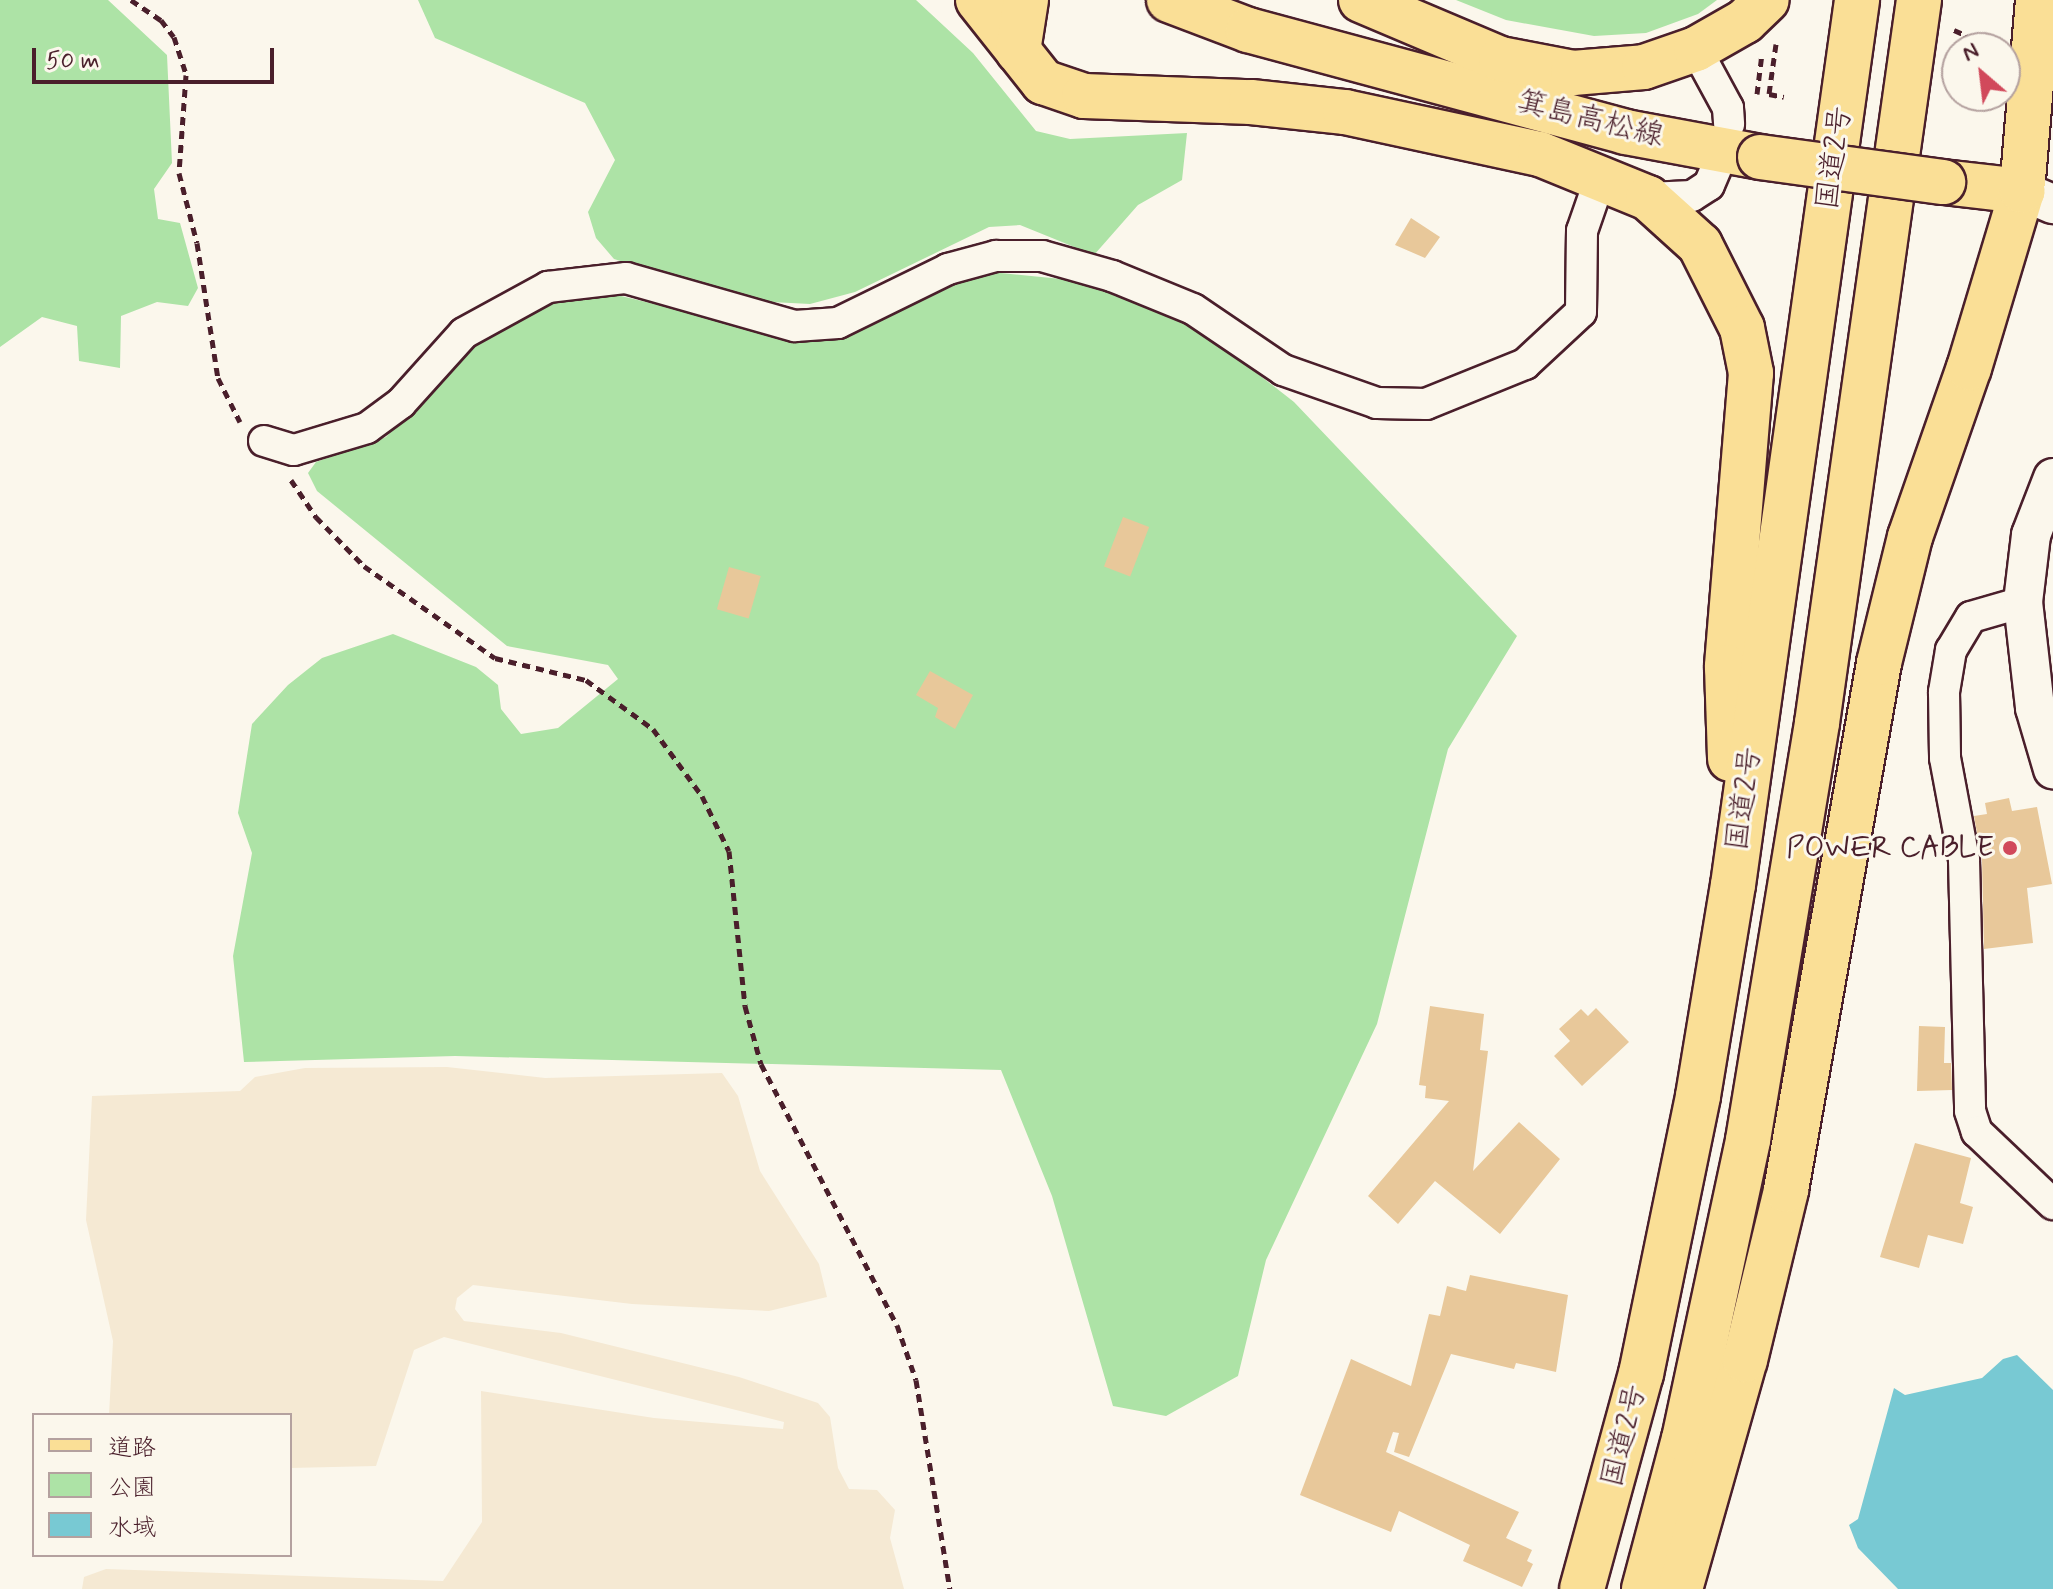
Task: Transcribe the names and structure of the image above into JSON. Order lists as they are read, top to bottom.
{
  "streets": {
    "main road": ["箕島高松線", "国道2号"]
  },
  "places": ["POWER CABLE"],
  "legend": ["道路", "公園", "水域"],
  "scale_bar": "50 m",
  "north": "top left"
}
